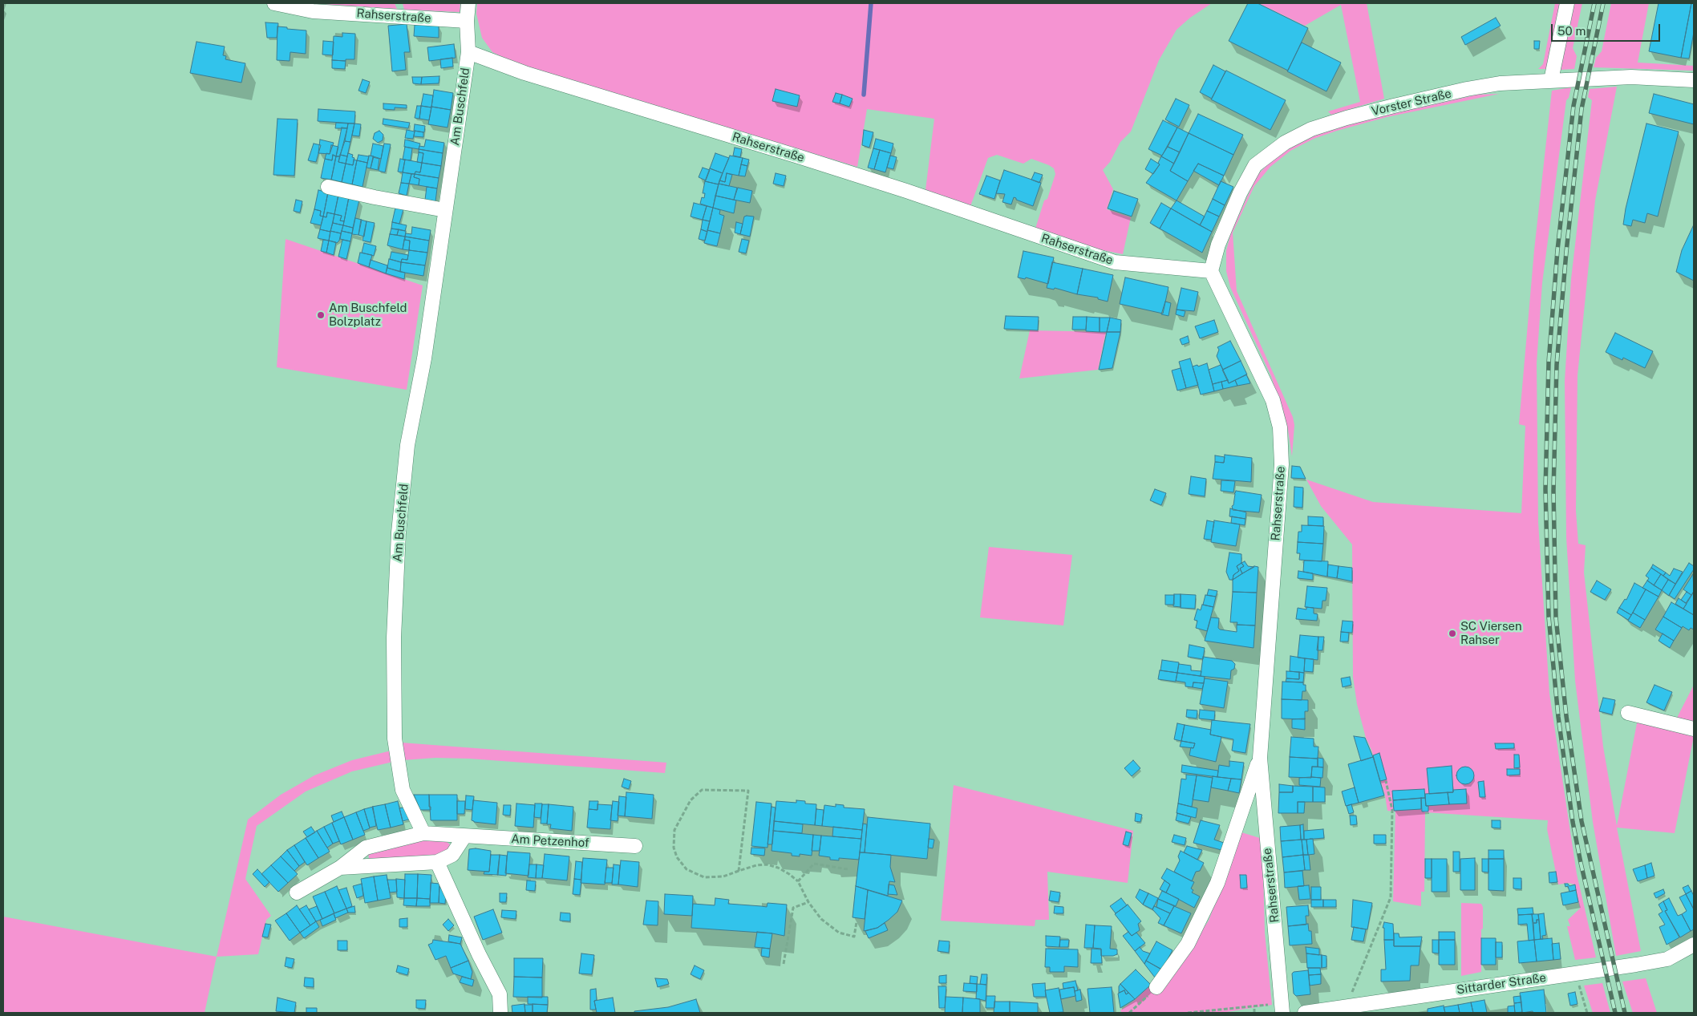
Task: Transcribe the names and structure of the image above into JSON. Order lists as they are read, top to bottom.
{
  "streets": {
    "street": [
      "Rahserstraße",
      "Vorster Straße",
      "Am Buschfeld",
      "Am Petzenhof",
      "Sittarder Straße"
    ]
  },
  "crossings": [
    ["Rahserstraße", "Vorster Straße"],
    ["Rahserstraße", "Am Buschfeld"],
    ["Am Buschfeld", "Am Petzenhof"]
  ],
  "places": ["Am Buschfeld Bolzplatz", "SC Viersen Rahser"],
  "scale_bar": "50 m"
}
